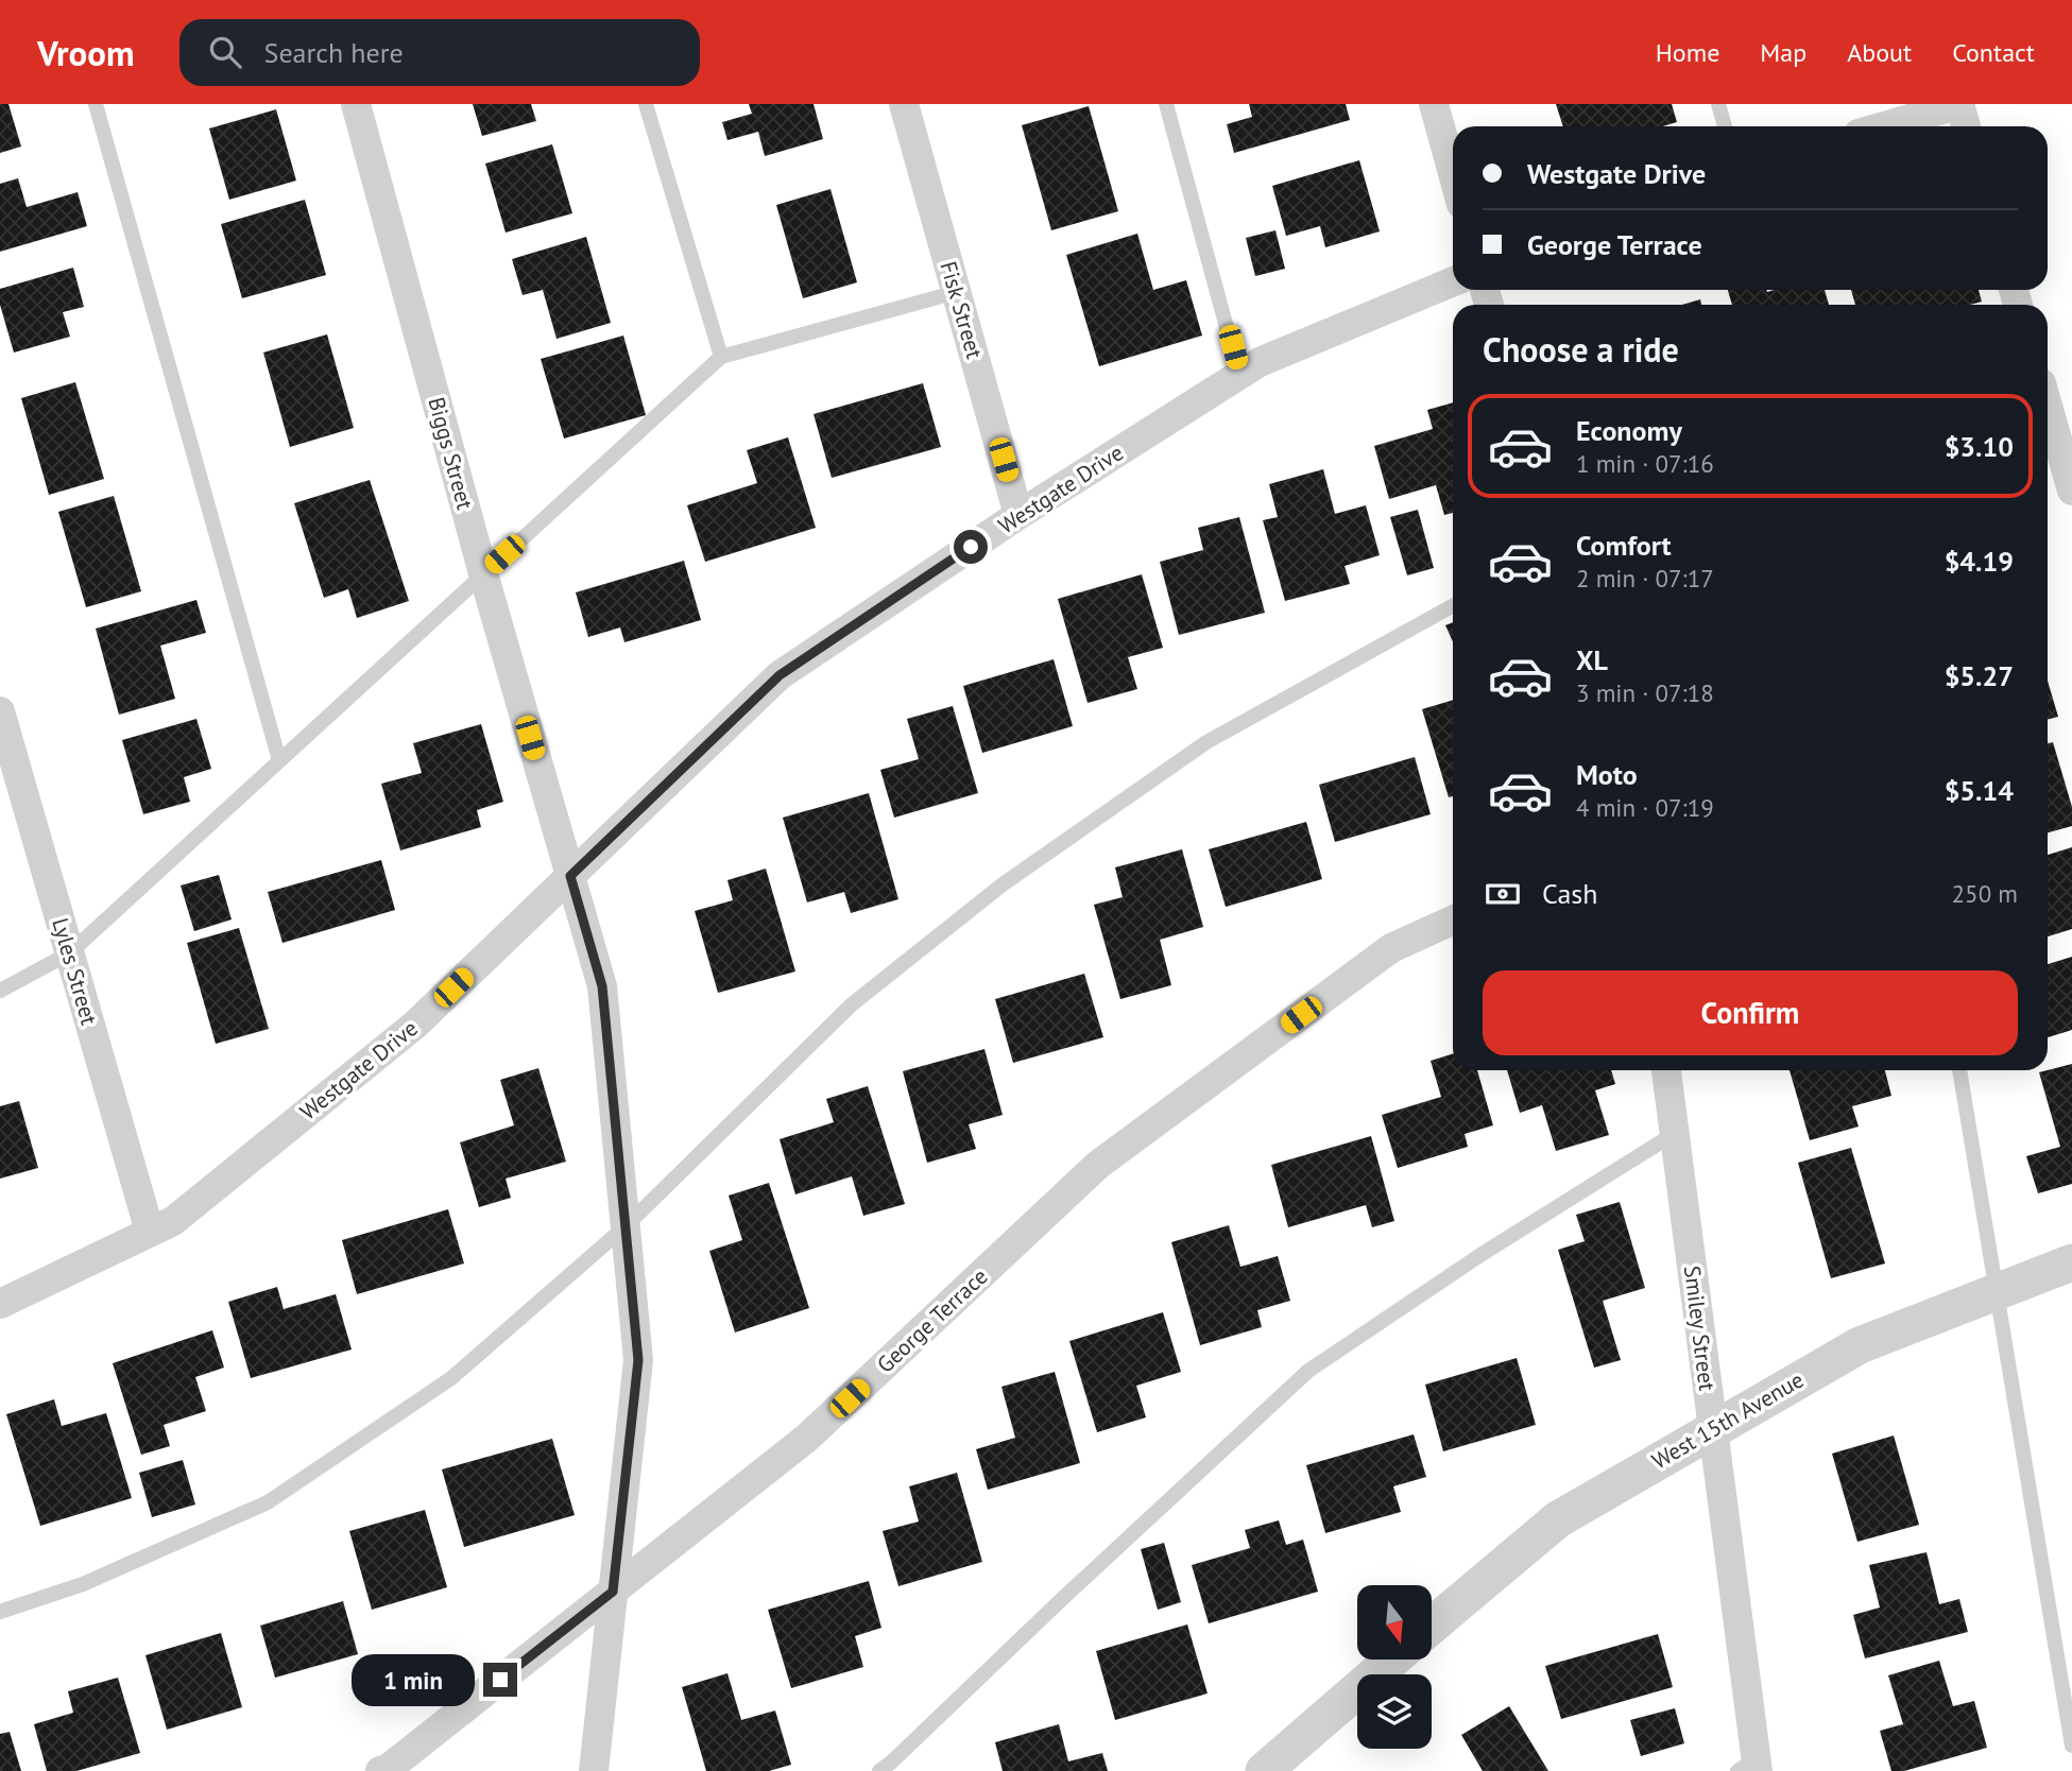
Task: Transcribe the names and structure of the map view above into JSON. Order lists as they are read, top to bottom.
{
  "streets": {
    "street": [
      "Fisk Street",
      "Biggs Street",
      "Westgate Drive",
      "Lyles Street",
      "George Terrace",
      "Smiley Street",
      "West 15th Avenue"
    ]
  },
  "crossings": [
    ["Fisk Street", "Westgate Drive"],
    ["Biggs Street", "Westgate Drive"],
    ["Biggs Street", "George Terrace"],
    ["Westgate Drive", "Lyles Street"],
    ["Smiley Street", "West 15th Avenue"]
  ],
  "north": "bottom",
  "page": {
    "header": "Vroom",
    "search": "Search here",
    "nav": [
      "Home",
      "Map",
      "About",
      "Contact"
    ],
    "banner": ["Westgate Drive", "George Terrace"],
    "heading": "Choose a ride",
    "list": [
      {
        "name": "Economy",
        "note": "1 min · 07:16",
        "value": "$3.10"
      },
      {
        "name": "Comfort",
        "note": "2 min · 07:17",
        "value": "$4.19"
      },
      {
        "name": "XL",
        "note": "3 min · 07:18",
        "value": "$5.27"
      },
      {
        "name": "Moto",
        "note": "4 min · 07:19",
        "value": "$5.14"
      }
    ],
    "pay": ["Cash", "250 m"],
    "buttons": "Confirm",
    "bubble": "1 min"
  }
}
